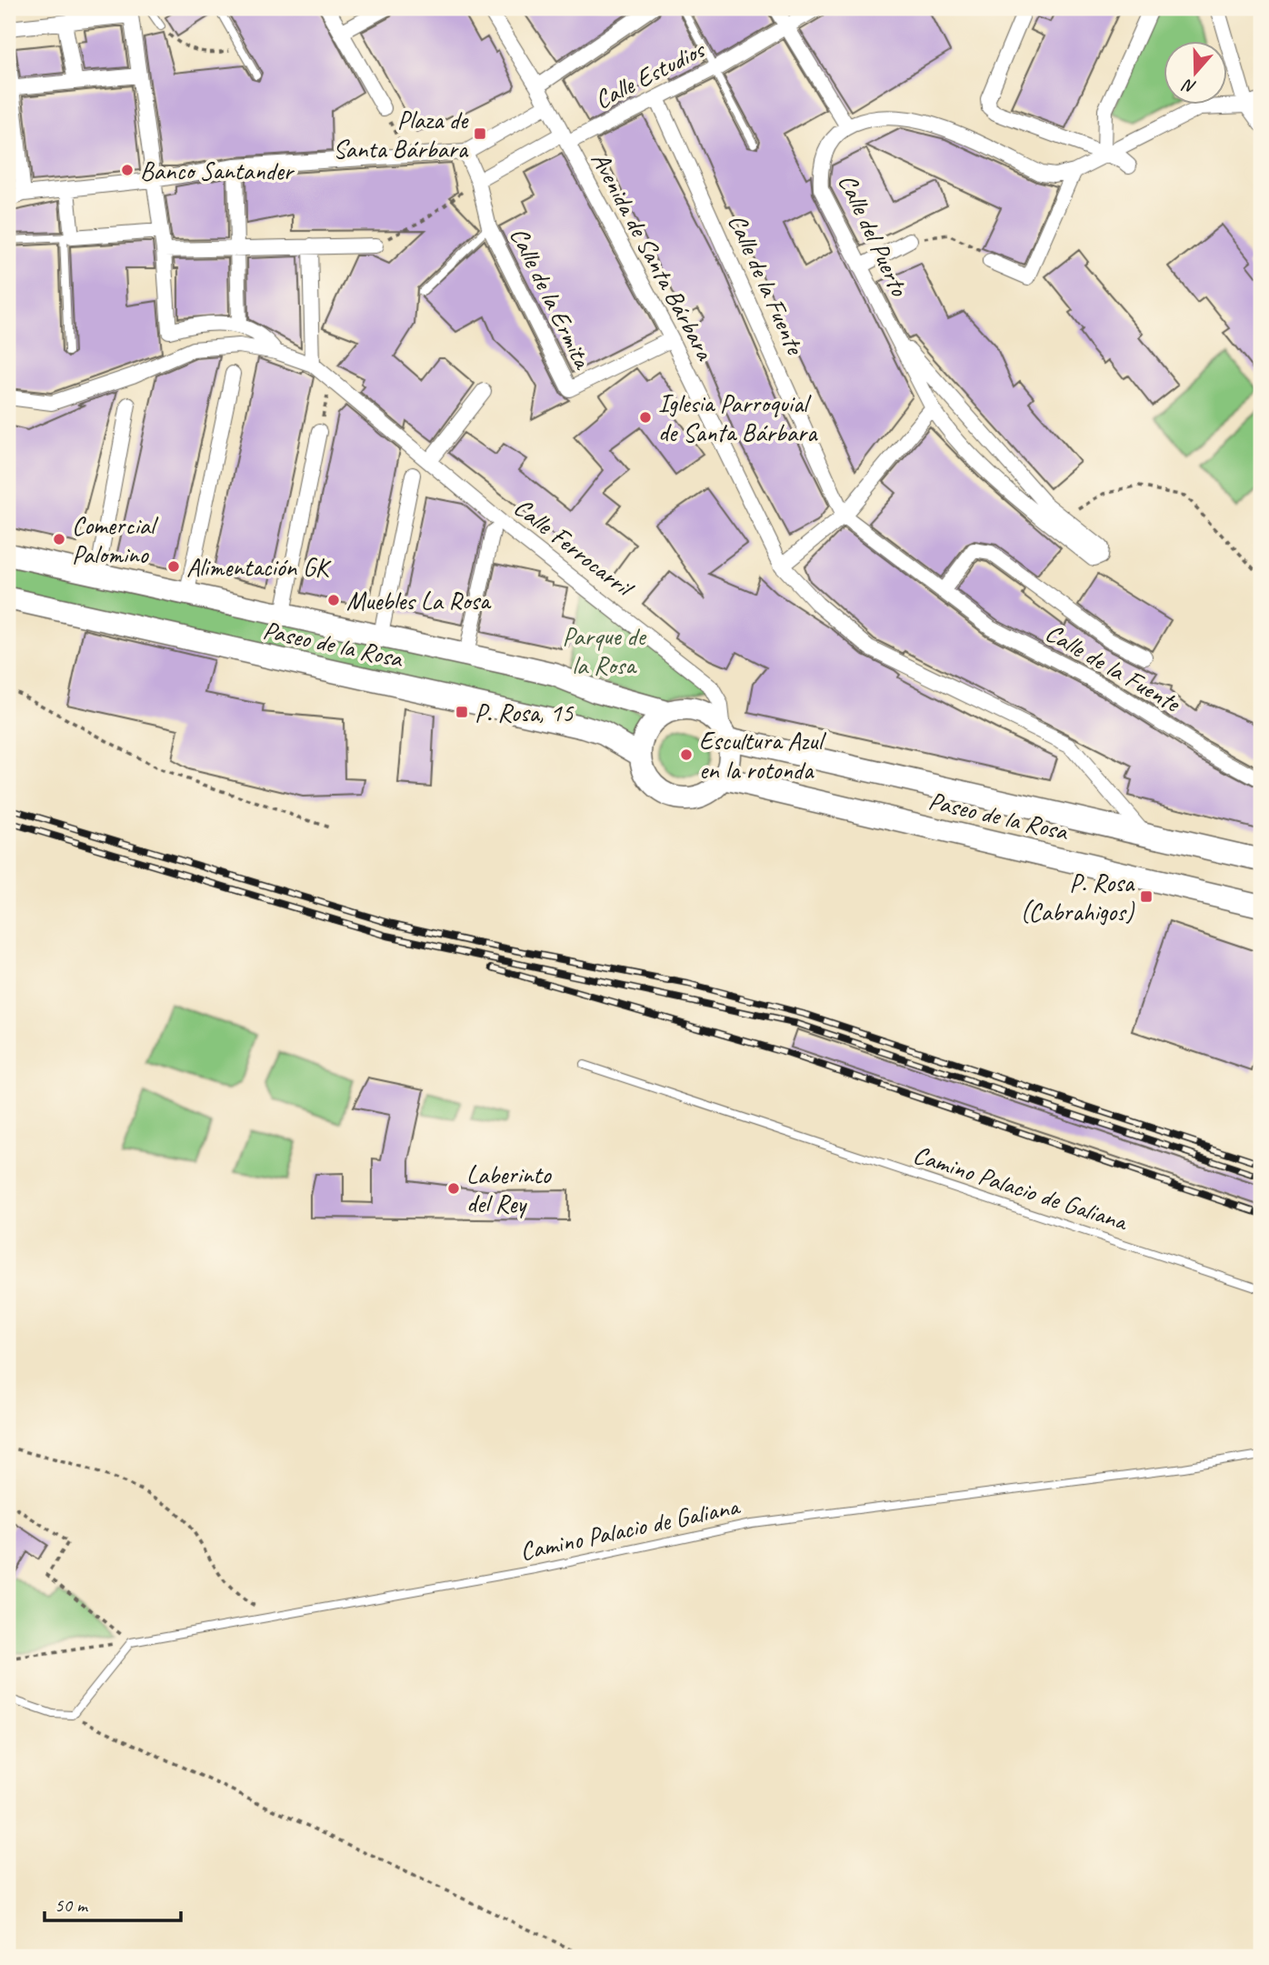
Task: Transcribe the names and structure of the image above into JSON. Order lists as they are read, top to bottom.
{
  "streets": {
    "main road": ["Paseo de la Rosa"],
    "street": [
      "Calle Estudios",
      "Calle del Puerto",
      "Avenida de Santa Bárbara",
      "Calle de la Fuente",
      "Calle de la Ermita",
      "Calle Ferrocarril"
    ],
    "lane": ["Camino Palacio de Galiana"]
  },
  "crossings": [
    ["Calle Estudios", "Avenida de Santa Bárbara"],
    ["Calle Estudios", "Calle de la Fuente"],
    ["Avenida de Santa Bárbara", "Calle de la Ermita"],
    ["Avenida de Santa Bárbara", "Paseo de la Rosa"],
    ["Calle Ferrocarril", "Paseo de la Rosa"]
  ],
  "parks": ["Parque de la Rosa"],
  "places": {
    "transit": ["Plaza de Santa Bárbara", "P. Rosa, 15", "P. Rosa (Cabrahigos)"],
    "other": [
      "Banco Santander",
      "Iglesia Parroquial de Santa Bárbara",
      "Comercial Palomino",
      "Alimentación GK",
      "Muebles La Rosa",
      "Escultura Azul en la rotonda",
      "Laberinto del Rey"
    ]
  },
  "scale_bar": "50 m",
  "north": "bottom"
}
